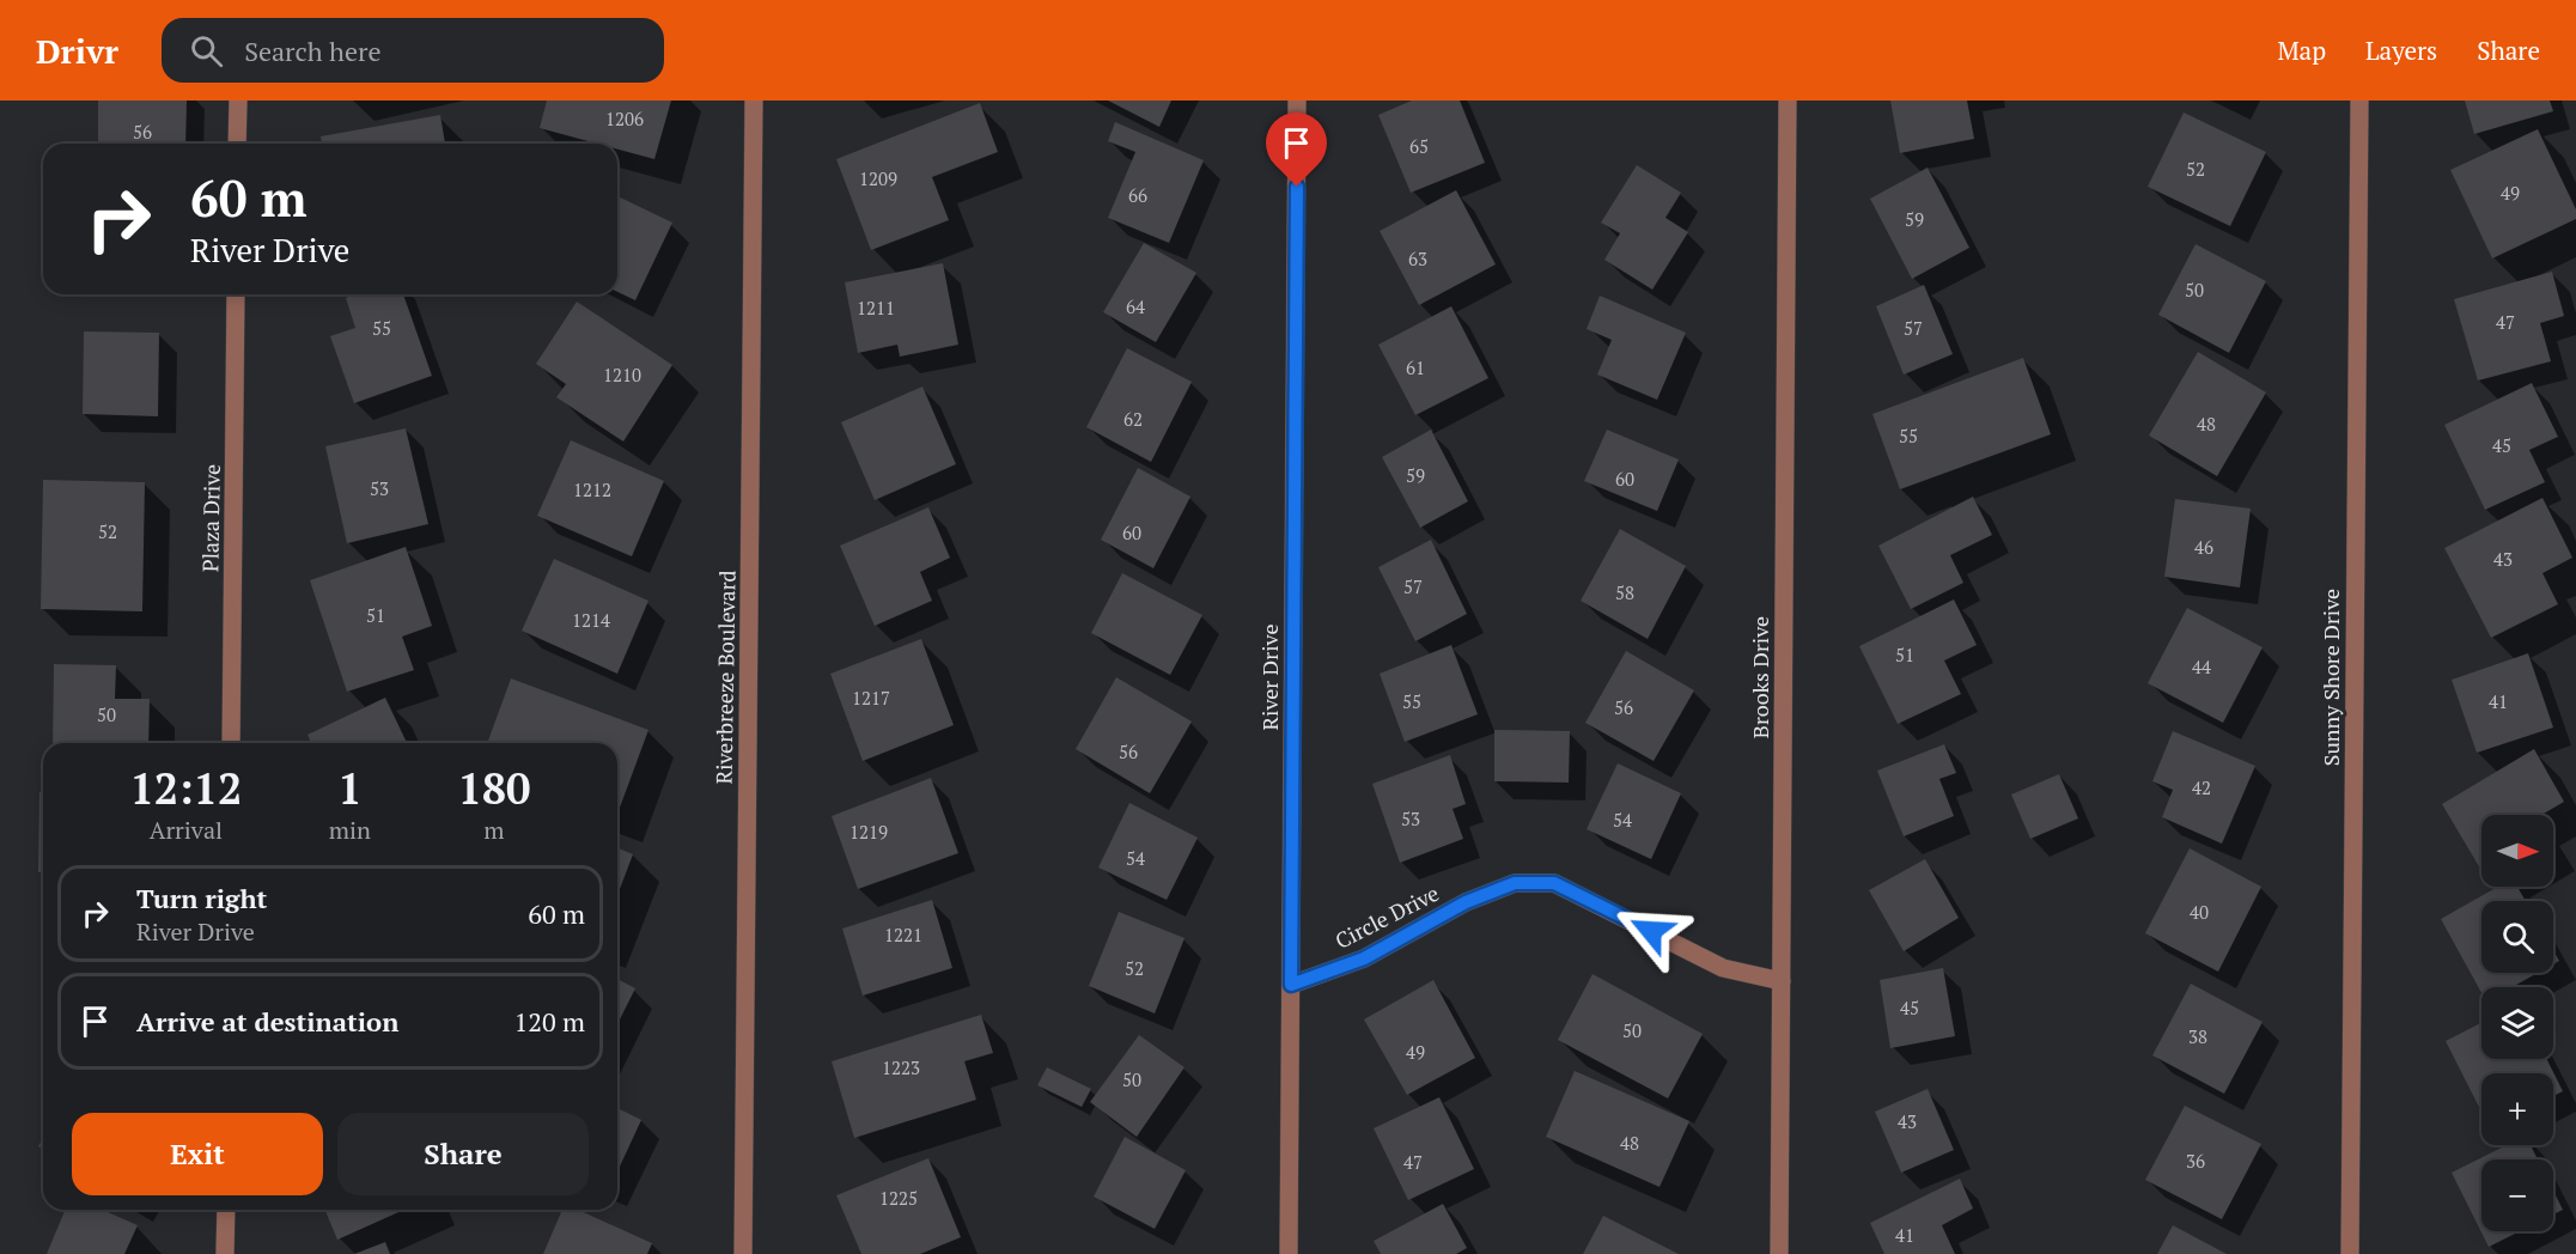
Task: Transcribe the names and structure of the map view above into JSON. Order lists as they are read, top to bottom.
{
  "streets": {
    "street": [
      "Plaza Drive",
      "Riverbreeze Boulevard",
      "River Drive",
      "Brooks Drive",
      "Sunny Shore Drive",
      "Circle Drive"
    ]
  },
  "crossings": [
    ["River Drive", "Circle Drive"],
    ["Brooks Drive", "Circle Drive"]
  ],
  "house_numbers": [
    "1206",
    "56",
    "65",
    "52",
    "1209",
    "49",
    "66",
    "59",
    "63",
    "50",
    "64",
    "1211",
    "47",
    "55",
    "57",
    "61",
    "1210",
    "62",
    "48",
    "55",
    "45",
    "59",
    "60",
    "53",
    "1212",
    "52",
    "60",
    "46",
    "43",
    "57",
    "58",
    "51",
    "1214",
    "51",
    "44",
    "1217",
    "55",
    "41",
    "56",
    "50",
    "56",
    "42",
    "53",
    "54",
    "1219",
    "54",
    "40",
    "1221",
    "52",
    "45",
    "50",
    "38",
    "49",
    "1223",
    "50",
    "43",
    "48",
    "36",
    "47",
    "1225",
    "41"
  ],
  "north": "right",
  "page": {
    "header": "Drivr",
    "search": "Search here",
    "nav": ["Map", "Layers", "Share"],
    "turn": ["60 m", "River Drive"],
    "eta": [
      "12:12",
      "Arrival",
      "1",
      "min",
      "180",
      "m"
    ],
    "map_buttons": ["+", "−"],
    "list": [
      {
        "name": "Turn right",
        "note": "River Drive",
        "value": "60 m"
      },
      {
        "name": "Arrive at destination",
        "value": "120 m"
      }
    ],
    "buttons": ["Exit", "Share"]
  }
}
